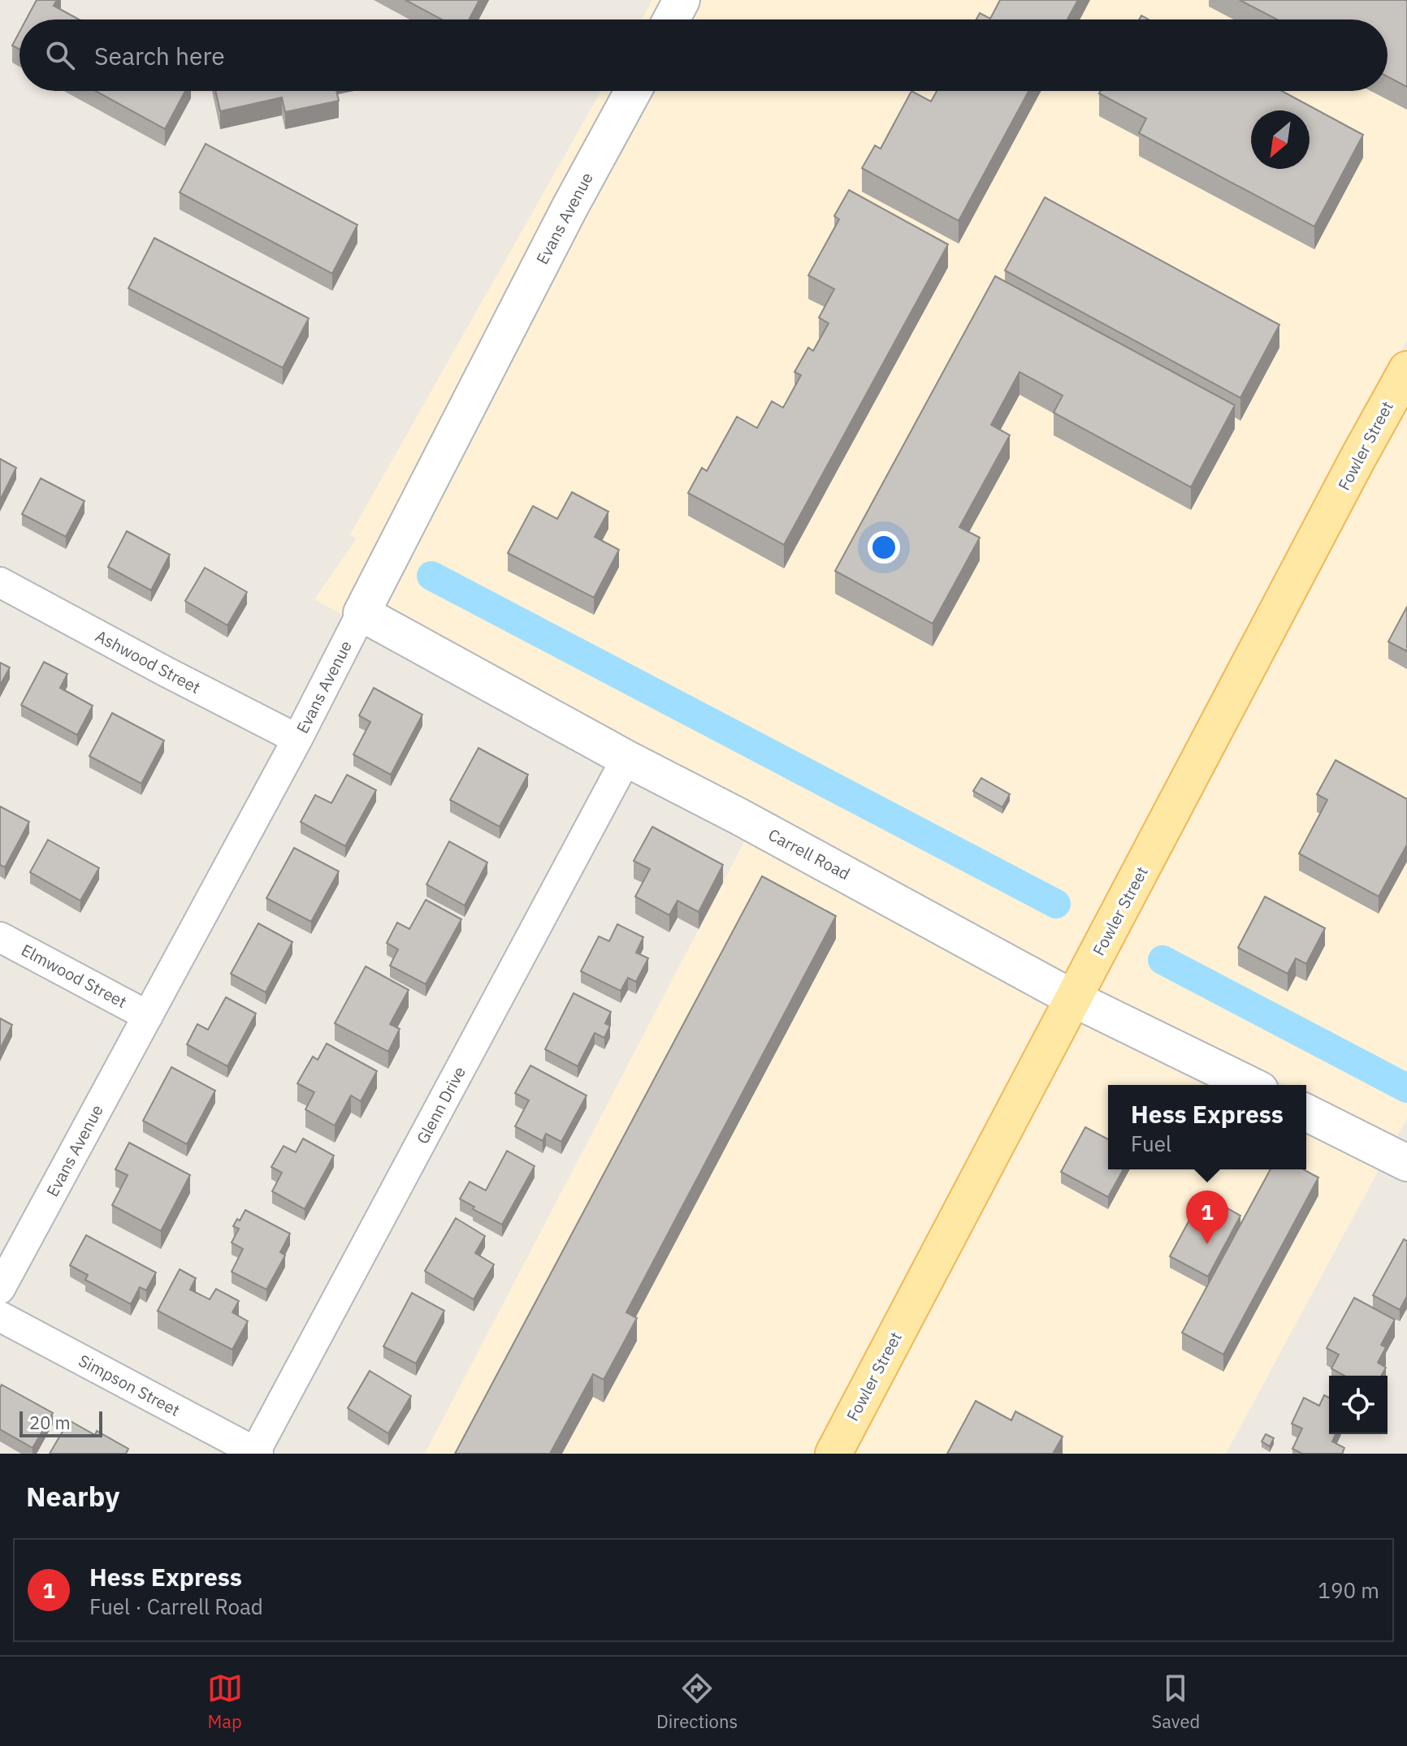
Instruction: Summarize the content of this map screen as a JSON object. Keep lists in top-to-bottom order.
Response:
{
  "streets": {
    "main road": ["Fowler Street"],
    "street": [
      "Evans Avenue",
      "Ashwood Street",
      "Carrell Road",
      "Elmwood Street",
      "Glenn Drive",
      "Simpson Street"
    ]
  },
  "crossings": [
    ["Evans Avenue", "Ashwood Street"],
    ["Evans Avenue", "Carrell Road"],
    ["Evans Avenue", "Elmwood Street"],
    ["Fowler Street", "Carrell Road"],
    ["Carrell Road", "Glenn Drive"],
    ["Glenn Drive", "Simpson Street"]
  ],
  "scale_bar": "20 m",
  "north": "bottom left",
  "page": {
    "search": "Search here",
    "popup": ["Hess Express", "Fuel"],
    "pins": "1",
    "scale": "20 m",
    "heading": "Nearby",
    "list": [
      {
        "mark": "1",
        "name": "Hess Express",
        "note": "Fuel · Carrell Road",
        "value": "190 m"
      }
    ],
    "nav": ["Map", "Directions", "Saved"]
  }
}
